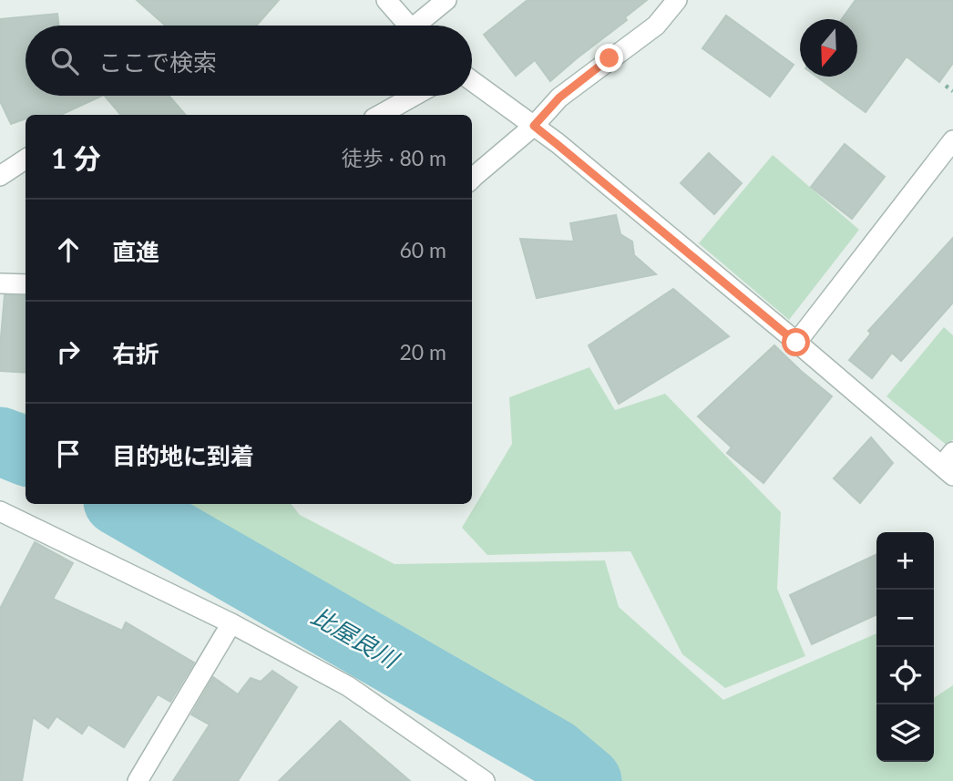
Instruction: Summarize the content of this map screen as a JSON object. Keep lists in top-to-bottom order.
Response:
{
  "water": ["比屋良川"],
  "north": "bottom",
  "page": {
    "search": "ここで検索",
    "heading": ["1 分", "徒歩 · 80 m"],
    "list": [
      ["直進", "60 m"],
      ["右折", "20 m"],
      "目的地に到着"
    ],
    "map_buttons": ["+", "−"]
  }
}
